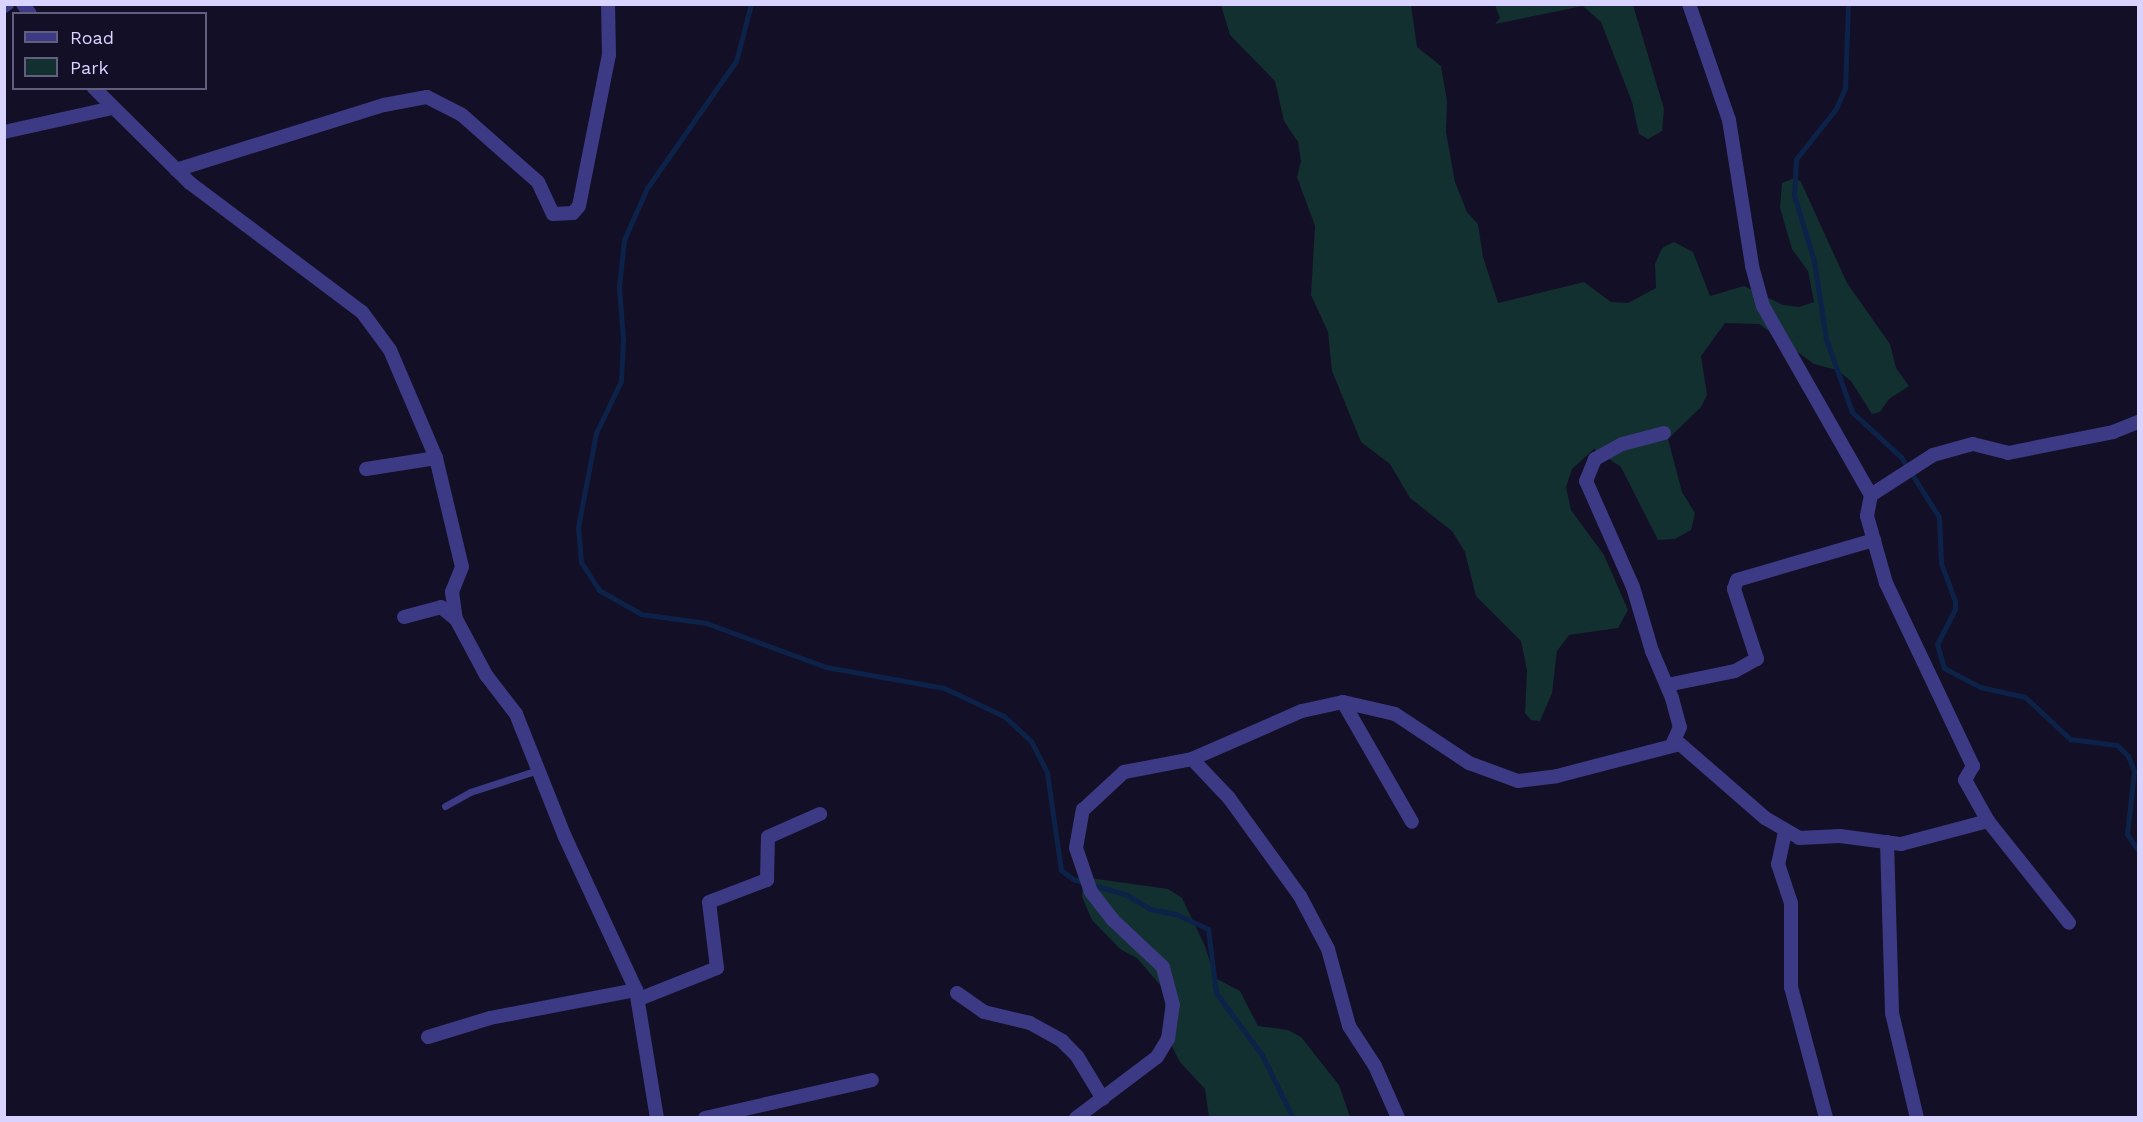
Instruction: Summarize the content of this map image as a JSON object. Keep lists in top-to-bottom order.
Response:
{
  "legend": ["Road", "Park"]
}
